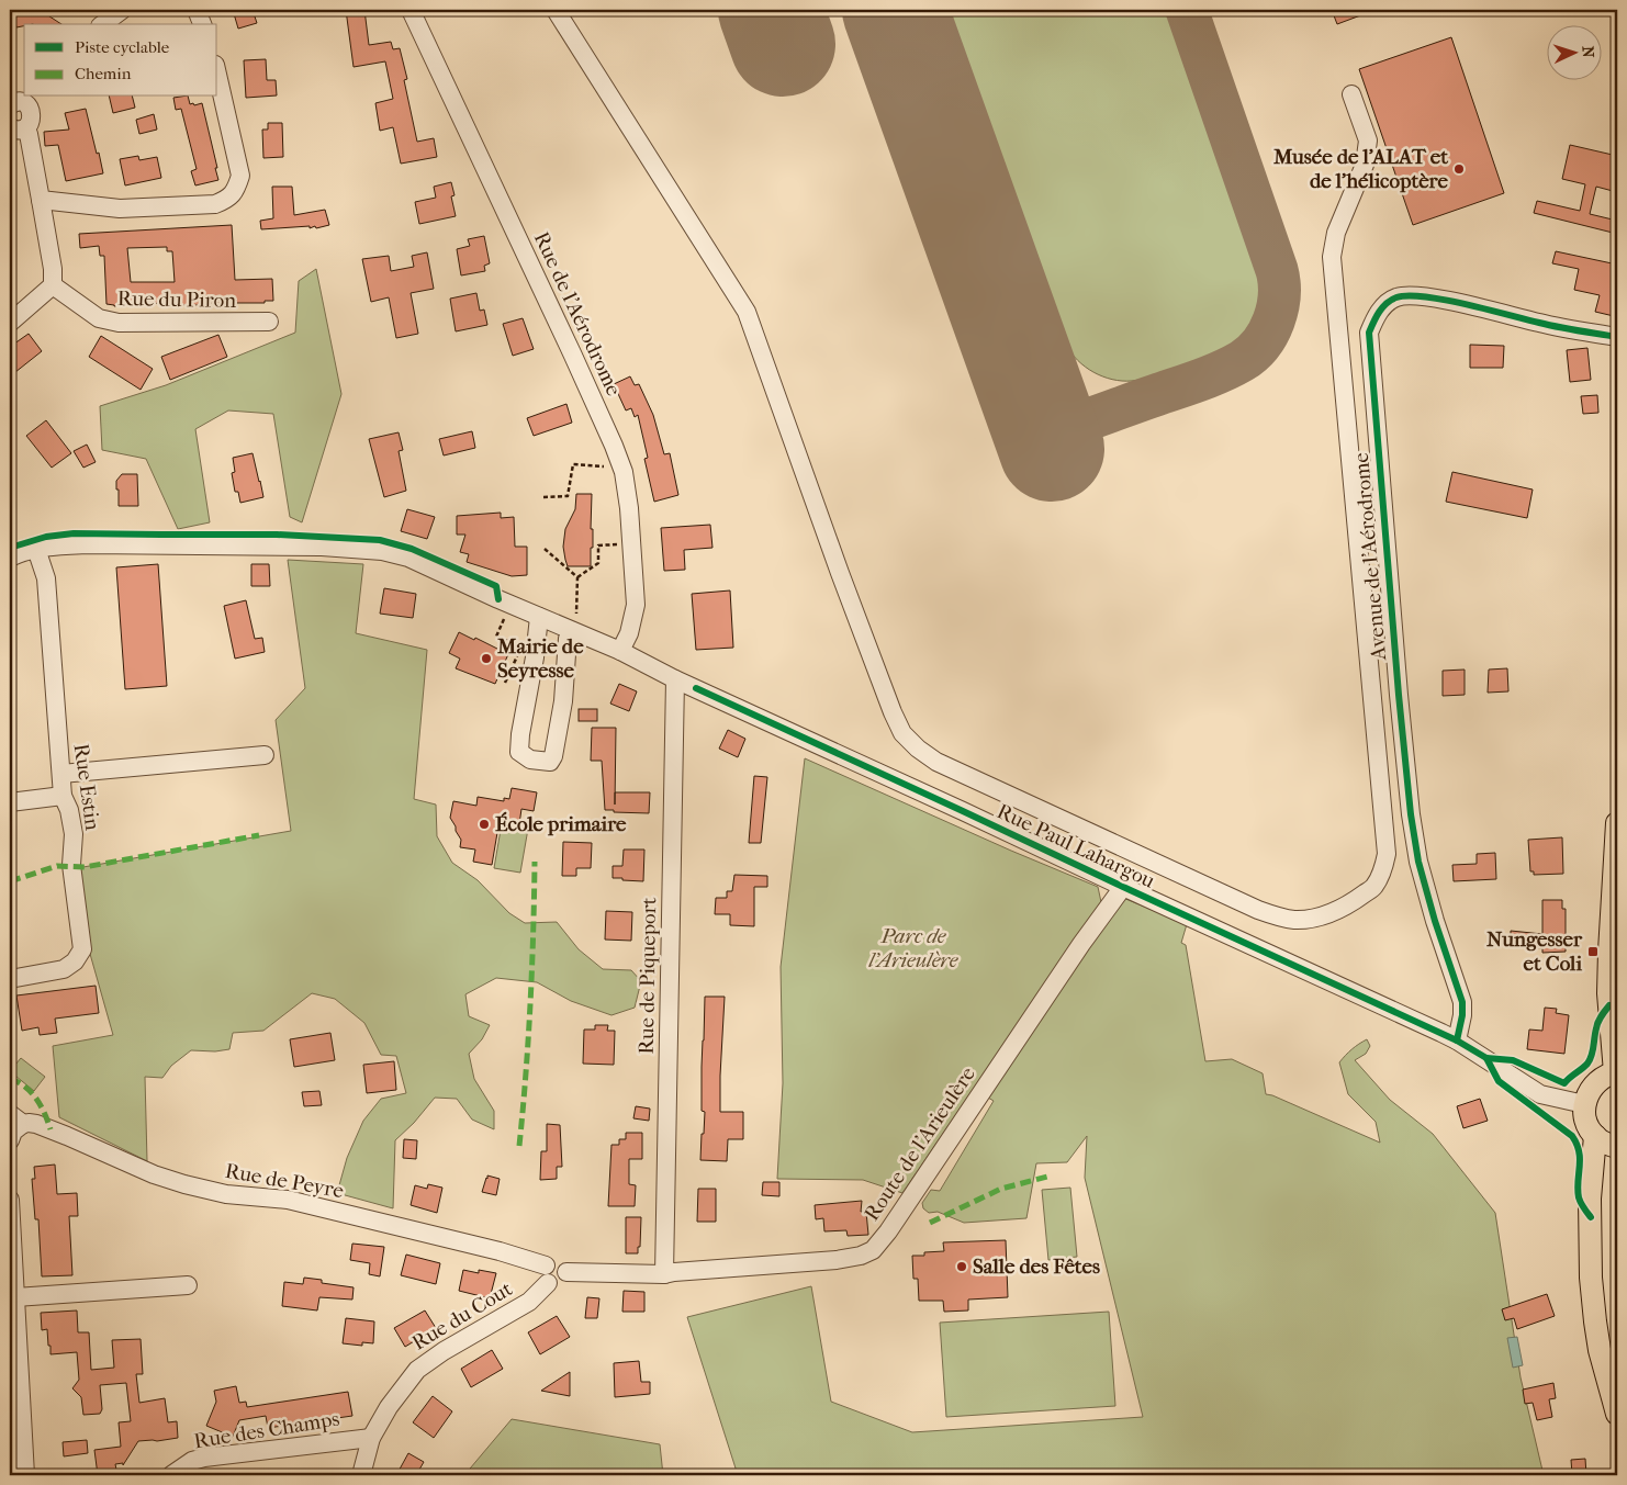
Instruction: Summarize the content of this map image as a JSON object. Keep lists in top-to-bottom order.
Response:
{
  "streets": {
    "street": [
      "Rue du Piron",
      "Rue de l'Aérodrome",
      "Avenue de l'Aérodrome",
      "Rue Estin",
      "Rue Paul Lahargou",
      "Rue de Piqueport",
      "Route de l'Arieulère",
      "Rue de Peyre",
      "Rue du Cout",
      "Rue des Champs"
    ]
  },
  "crossings": [
    ["Rue de l'Aérodrome", "Rue Paul Lahargou"],
    ["Avenue de l'Aérodrome", "Rue Paul Lahargou"],
    ["Rue Estin", "Rue Paul Lahargou"],
    ["Rue Paul Lahargou", "Rue de Piqueport"],
    ["Rue Paul Lahargou", "Route de l'Arieulère"],
    ["Rue de Piqueport", "Route de l'Arieulère"],
    ["Rue de Piqueport", "Rue de Peyre"],
    ["Route de l'Arieulère", "Rue de Peyre"],
    ["Rue de Peyre", "Rue du Cout"],
    ["Rue du Cout", "Rue des Champs"]
  ],
  "parks": ["Parc de l'Arieulère"],
  "places": {
    "other": [
      "Musée de l'ALAT et de l'hélicoptère",
      "Mairie de Seyresse",
      "École primaire",
      "Salle des Fêtes"
    ],
    "transit": ["Nungesser et Coli"]
  },
  "legend": ["Piste cyclable", "Chemin"],
  "north": "right"
}
